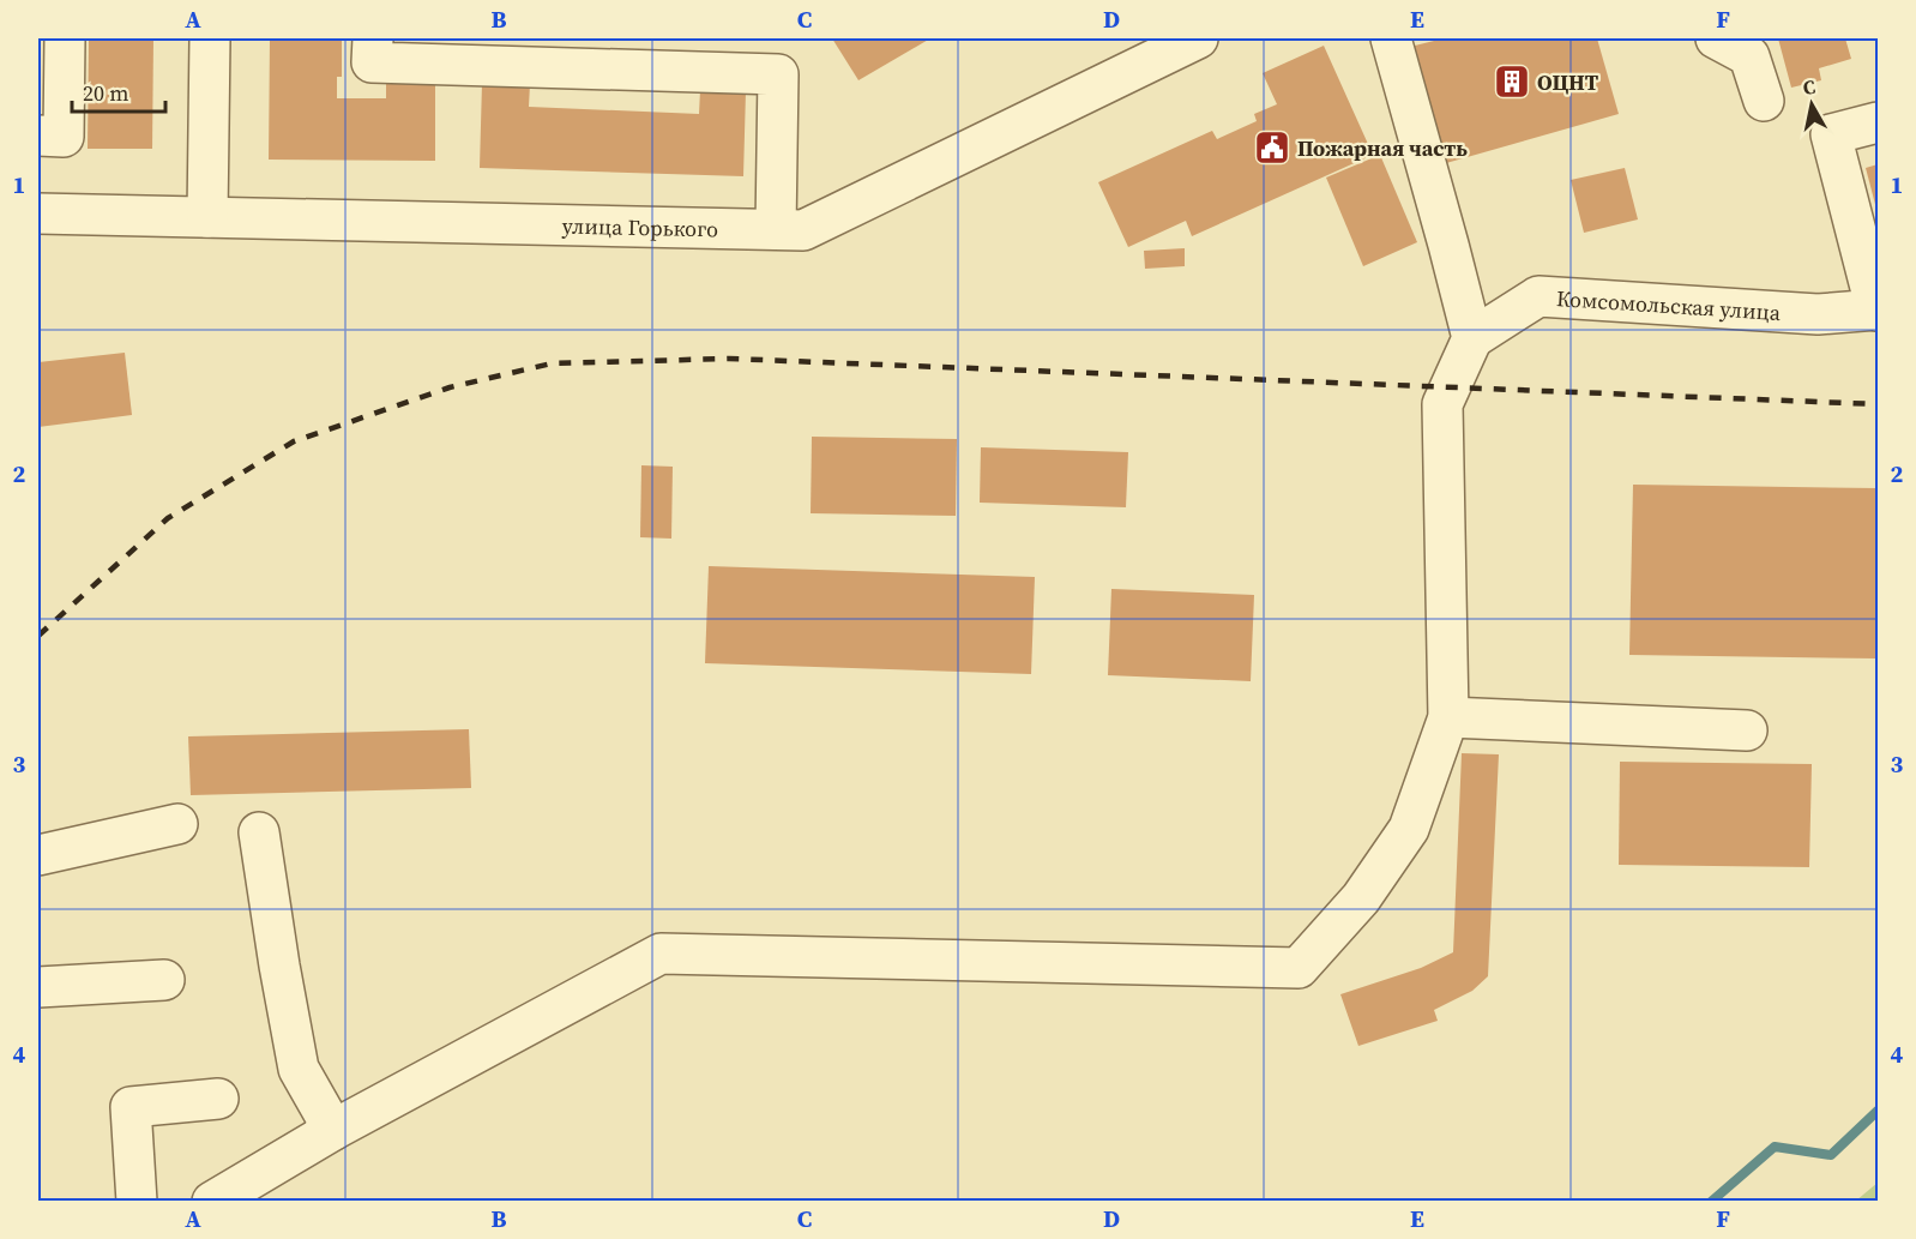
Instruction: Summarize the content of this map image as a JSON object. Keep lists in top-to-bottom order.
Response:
{
  "streets": {
    "street": ["улица Горького", "Комсомольская улица"]
  },
  "places": {
    "building": ["ОЦНТ"],
    "public building": ["Пожарная часть"]
  },
  "scale_bar": "20 m",
  "north": "top",
  "grid": {
    "columns": [
      "A",
      "B",
      "C",
      "D",
      "E",
      "F"
    ],
    "rows": [
      "1",
      "2",
      "3",
      "4"
    ]
  }
}
